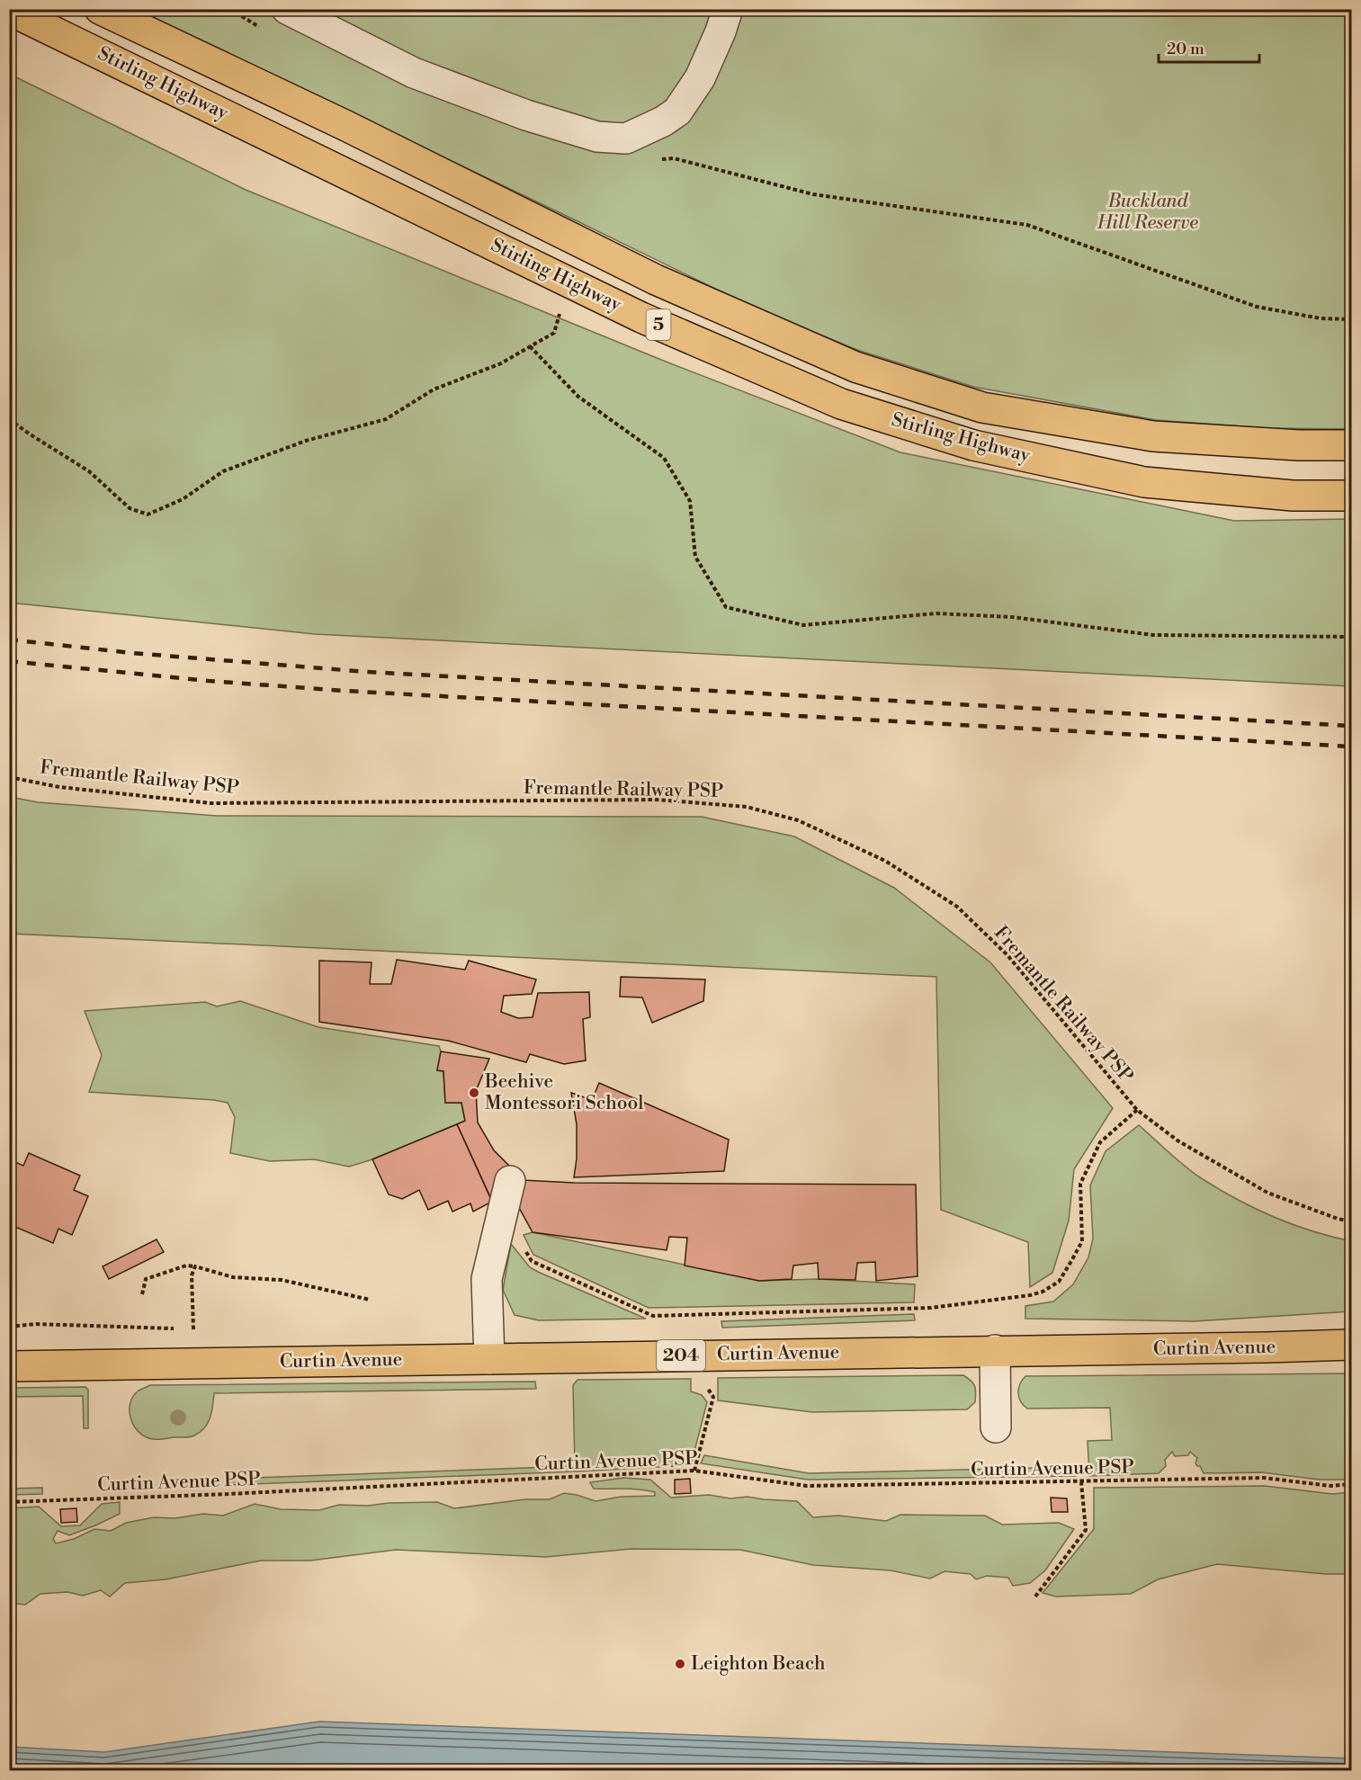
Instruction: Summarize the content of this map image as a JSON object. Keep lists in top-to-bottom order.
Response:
{
  "streets": {
    "main road": [
      "Stirling Highway",
      "5",
      "Curtin Avenue",
      "204"
    ],
    "path": ["Fremantle Railway PSP", "Curtin Avenue PSP"]
  },
  "parks": ["Buckland Hill Reserve"],
  "places": ["Beehive Montessori School", "Leighton Beach"],
  "scale_bar": "20 m"
}
